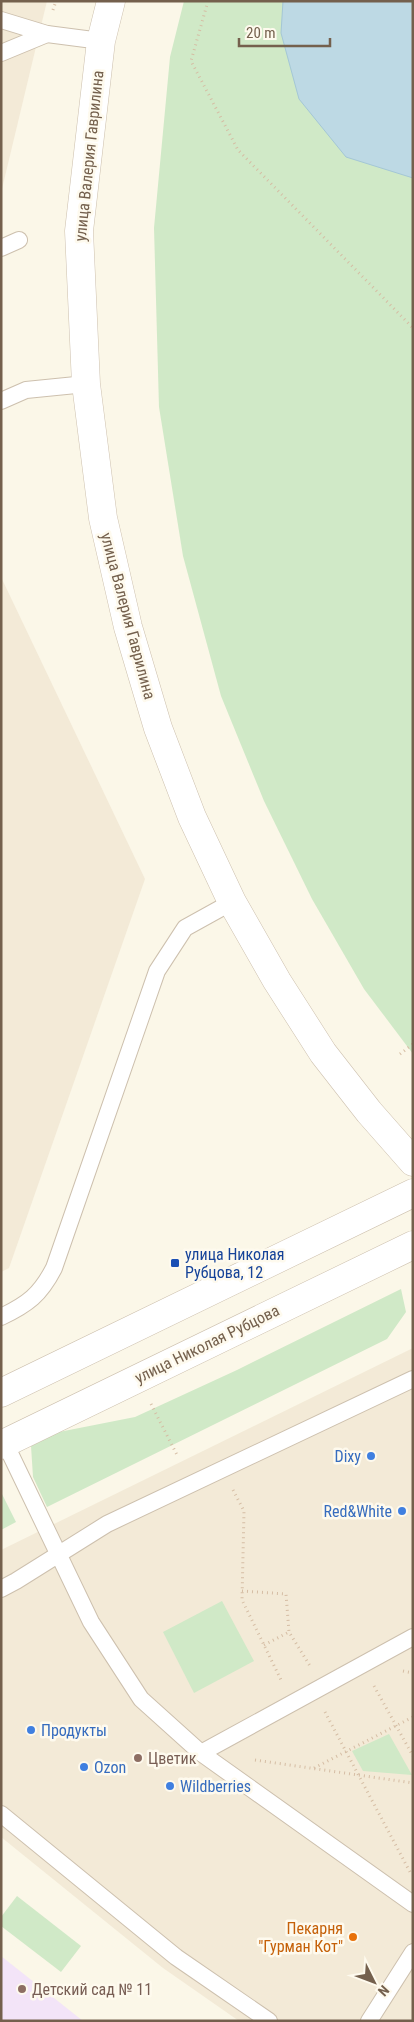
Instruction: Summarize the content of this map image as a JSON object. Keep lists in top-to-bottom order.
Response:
{
  "streets": {
    "street": ["улица Валерия Гаврилина", "улица Николая Рубцова"]
  },
  "places": {
    "transit": ["улица Николая Рубцова, 12"],
    "other": [
      "Dixy",
      "Red&White",
      "Продукты",
      "Цветик",
      "Ozon",
      "Wildberries",
      "Пекарня \"Гурман Кот\"",
      "Детский сад № 11"
    ]
  },
  "scale_bar": "20 m",
  "north": "bottom right"
}
